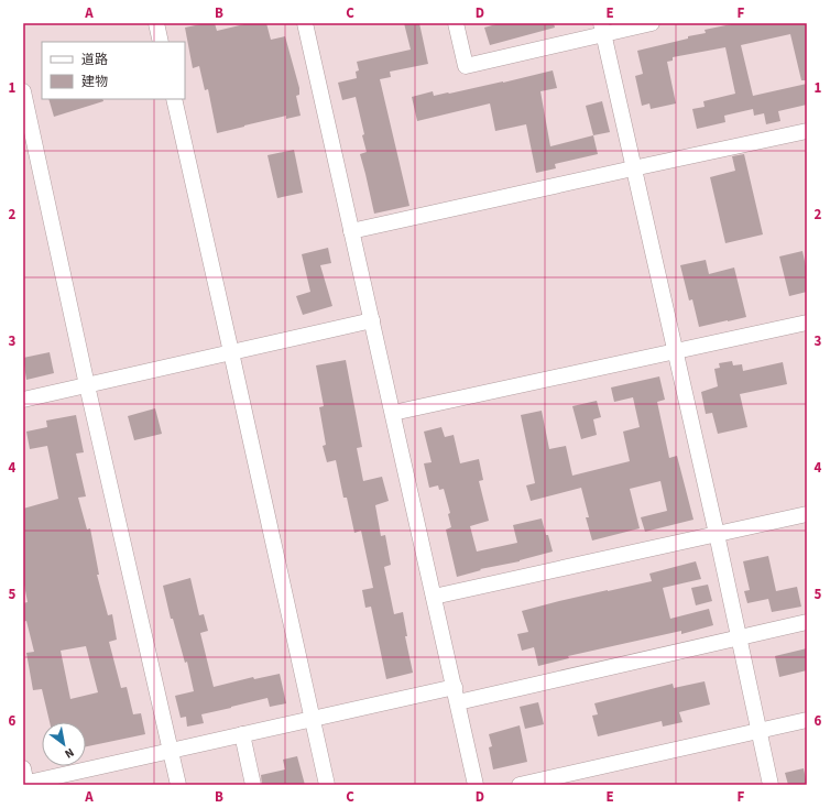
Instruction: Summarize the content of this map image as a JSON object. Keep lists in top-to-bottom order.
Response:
{
  "legend": ["道路", "建物"],
  "north": "bottom right",
  "grid": {
    "columns": [
      "A",
      "B",
      "C",
      "D",
      "E",
      "F"
    ],
    "rows": [
      "1",
      "2",
      "3",
      "4",
      "5",
      "6"
    ]
  }
}
